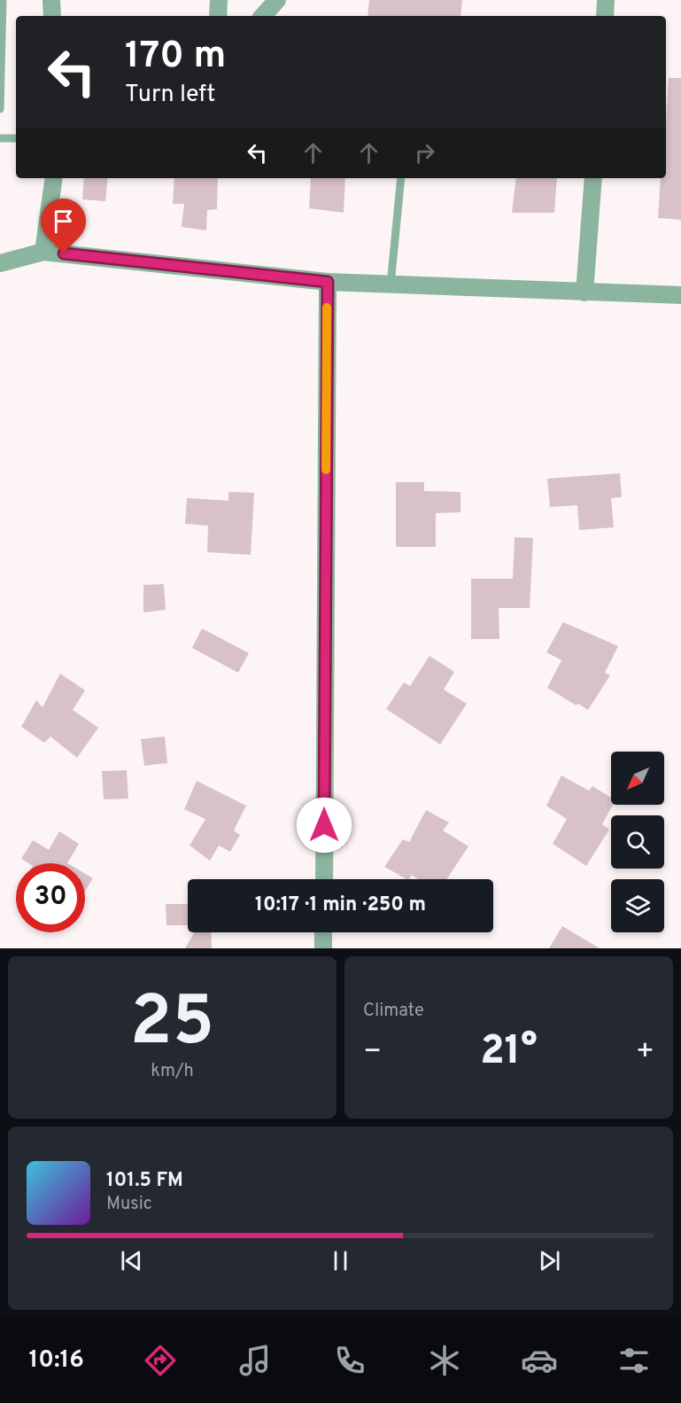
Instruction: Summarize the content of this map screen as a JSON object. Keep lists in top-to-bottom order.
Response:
{
  "north": "bottom left",
  "page": {
    "turn": ["170 m", "Turn left"],
    "limit": "30",
    "trip": "10:17 · 1 min · 250 m",
    "tile": [
      ["25", "km/h"],
      "Climate"
    ],
    "heat": ["−", "21°", "+"],
    "song": ["101.5 FM", "Music"],
    "tabs": "10:16"
  }
}
